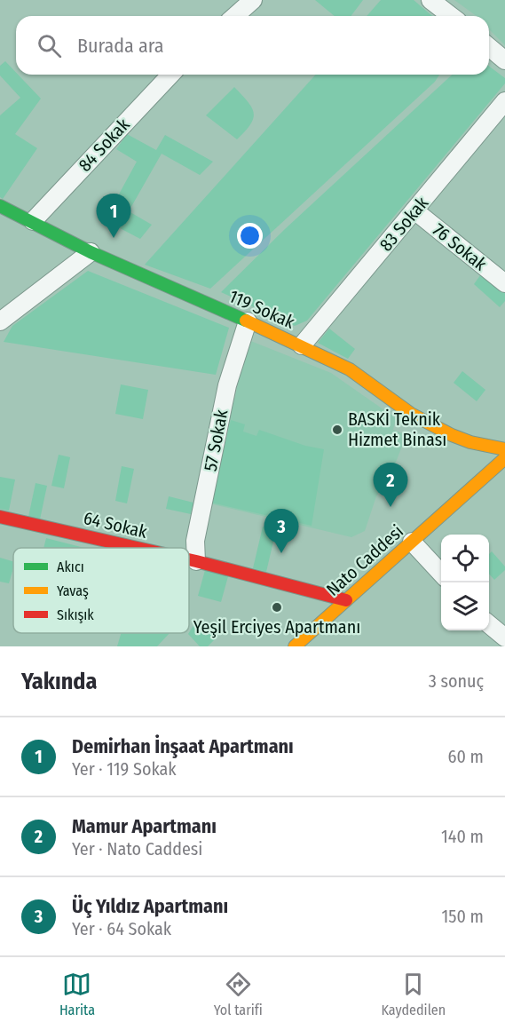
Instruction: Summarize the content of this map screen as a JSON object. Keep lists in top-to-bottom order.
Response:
{
  "streets": {
    "street": [
      "84 Sokak",
      "83 Sokak",
      "76 Sokak",
      "119 Sokak",
      "57 Sokak",
      "64 Sokak",
      "Nato Caddesi"
    ]
  },
  "crossings": [
    ["84 Sokak", "119 Sokak"],
    ["83 Sokak", "76 Sokak"],
    ["83 Sokak", "119 Sokak"],
    ["119 Sokak", "57 Sokak"],
    ["57 Sokak", "64 Sokak"],
    ["64 Sokak", "Nato Caddesi"]
  ],
  "places": ["BASKİ Teknik Hizmet Binası", "Yeşil Erciyes Apartmanı"],
  "legend": ["Akıcı", "Yavaş", "Sıkışık"],
  "page": {
    "search": "Burada ara",
    "pins": ["1", "2", "3"],
    "heading": ["Yakında", "3 sonuç"],
    "list": [
      {
        "mark": "1",
        "name": "Demirhan İnşaat Apartmanı",
        "note": "Yer · 119 Sokak",
        "value": "60 m"
      },
      {
        "mark": "2",
        "name": "Mamur Apartmanı",
        "note": "Yer · Nato Caddesi",
        "value": "140 m"
      },
      {
        "mark": "3",
        "name": "Üç Yıldız Apartmanı",
        "note": "Yer · 64 Sokak",
        "value": "150 m"
      }
    ],
    "nav": ["Harita", "Yol tarifi", "Kaydedilen"]
  }
}
